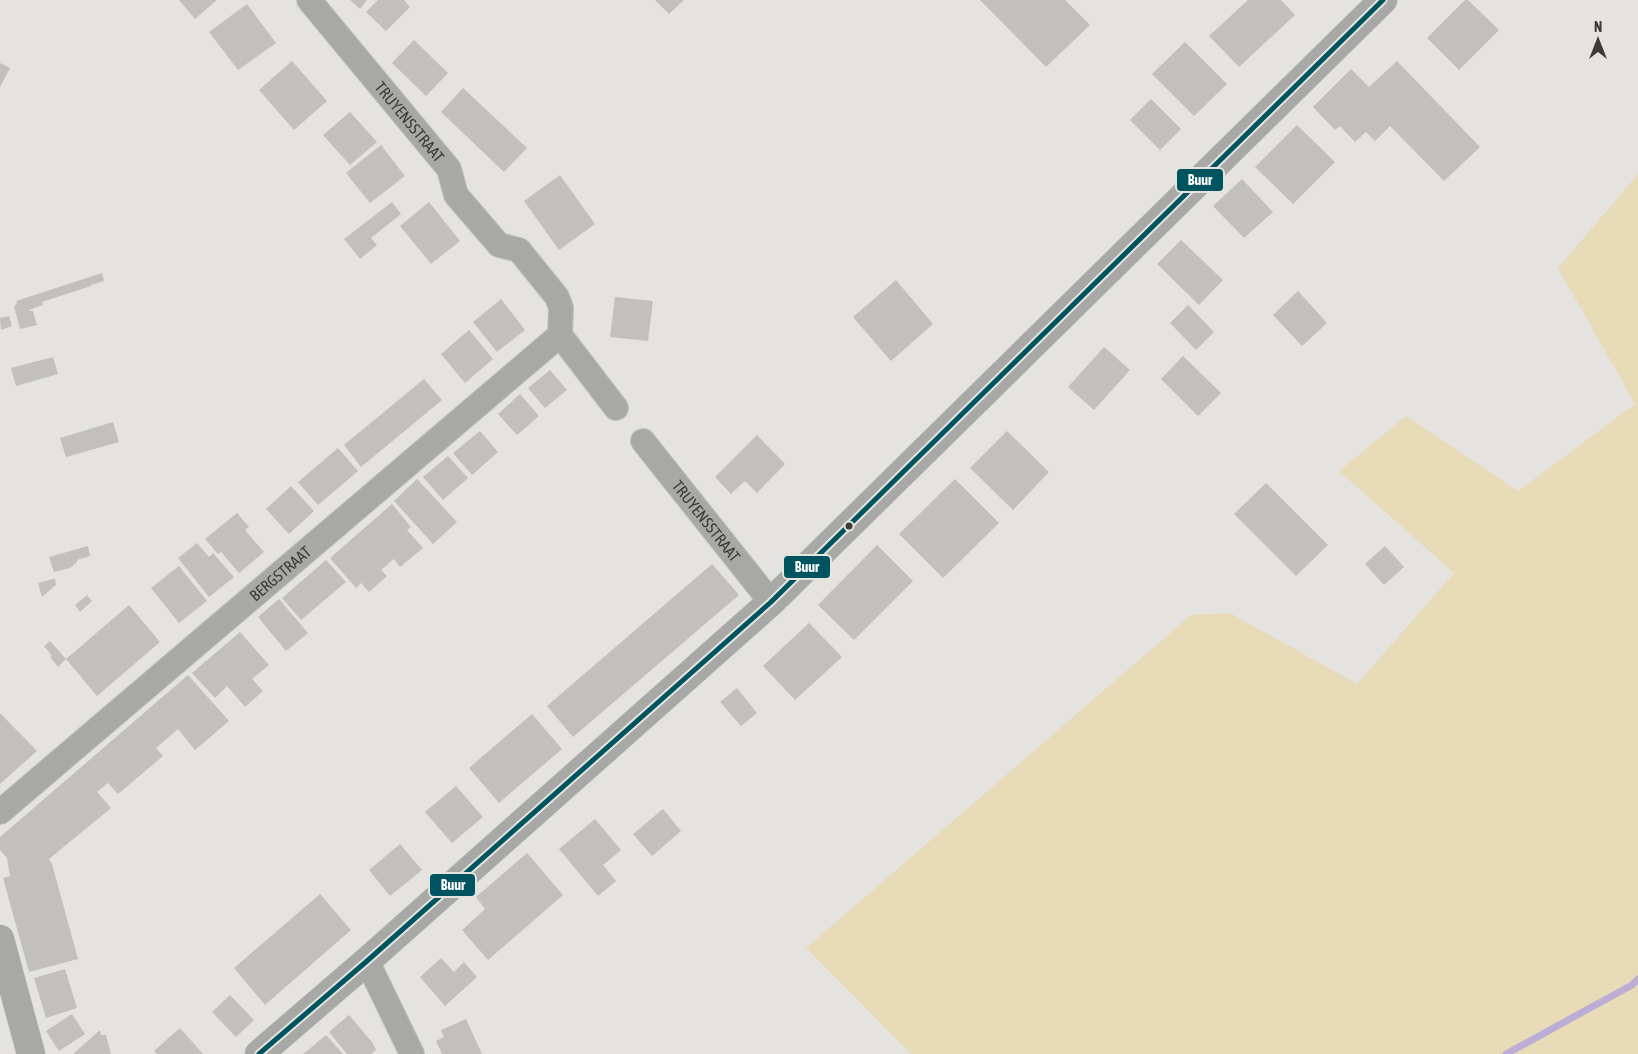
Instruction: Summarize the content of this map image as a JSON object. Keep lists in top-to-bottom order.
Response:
{
  "streets": {
    "street": ["TRUYENSSTRAAT", "BERGSTRAAT"]
  },
  "crossings": [
    ["TRUYENSSTRAAT", "BERGSTRAAT"]
  ],
  "lines": ["transit line Buur"],
  "north": "top"
}
